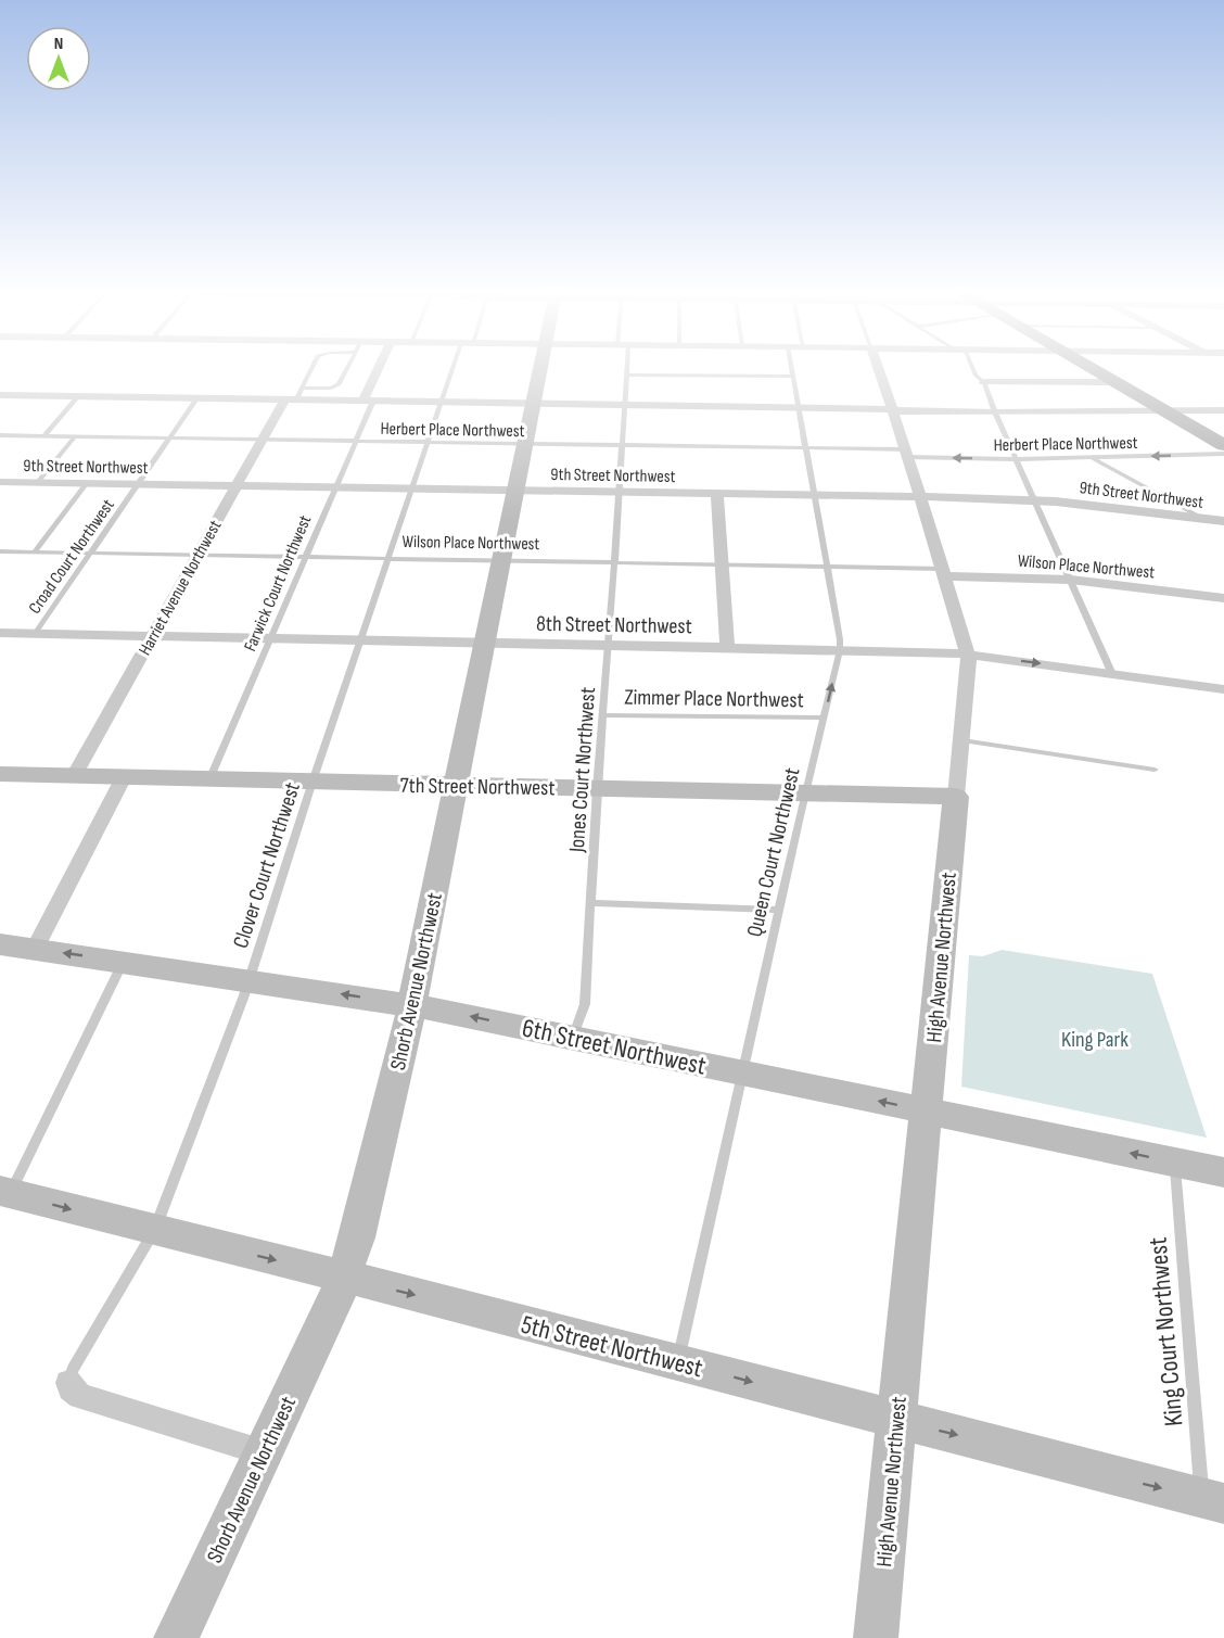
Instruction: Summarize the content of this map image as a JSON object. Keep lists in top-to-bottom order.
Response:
{
  "streets": {
    "street": [
      "9th Street Northwest",
      "Wilson Place Northwest",
      "Farwick Court Northwest",
      "Harriet Avenue Northwest",
      "8th Street Northwest",
      "7th Street Northwest",
      "High Avenue Northwest",
      "Shorb Avenue Northwest",
      "6th Street Northwest",
      "5th Street Northwest"
    ],
    "lane": [
      "Herbert Place Northwest",
      "Croad Court Northwest",
      "Zimmer Place Northwest",
      "Jones Court Northwest",
      "Queen Court Northwest",
      "Clover Court Northwest",
      "King Court Northwest"
    ]
  },
  "crossings": [
    ["Herbert Place Northwest", "Croad Court Northwest"],
    ["Herbert Place Northwest", "Farwick Court Northwest"],
    ["Herbert Place Northwest", "Harriet Avenue Northwest"],
    ["Herbert Place Northwest", "Jones Court Northwest"],
    ["Herbert Place Northwest", "Queen Court Northwest"],
    ["Herbert Place Northwest", "Clover Court Northwest"],
    ["Herbert Place Northwest", "High Avenue Northwest"],
    ["Herbert Place Northwest", "Shorb Avenue Northwest"],
    ["9th Street Northwest", "Croad Court Northwest"],
    ["9th Street Northwest", "Farwick Court Northwest"],
    ["9th Street Northwest", "Harriet Avenue Northwest"],
    ["9th Street Northwest", "Jones Court Northwest"],
    ["9th Street Northwest", "Queen Court Northwest"],
    ["9th Street Northwest", "Clover Court Northwest"],
    ["9th Street Northwest", "High Avenue Northwest"],
    ["9th Street Northwest", "Shorb Avenue Northwest"],
    ["Wilson Place Northwest", "Croad Court Northwest"],
    ["Wilson Place Northwest", "Farwick Court Northwest"],
    ["Wilson Place Northwest", "Harriet Avenue Northwest"],
    ["Wilson Place Northwest", "Jones Court Northwest"],
    ["Wilson Place Northwest", "Queen Court Northwest"],
    ["Wilson Place Northwest", "Clover Court Northwest"],
    ["Wilson Place Northwest", "High Avenue Northwest"],
    ["Wilson Place Northwest", "Shorb Avenue Northwest"],
    ["Croad Court Northwest", "8th Street Northwest"],
    ["Farwick Court Northwest", "8th Street Northwest"],
    ["Farwick Court Northwest", "7th Street Northwest"],
    ["Harriet Avenue Northwest", "8th Street Northwest"],
    ["Harriet Avenue Northwest", "7th Street Northwest"],
    ["8th Street Northwest", "Jones Court Northwest"],
    ["8th Street Northwest", "Queen Court Northwest"],
    ["8th Street Northwest", "Clover Court Northwest"],
    ["8th Street Northwest", "High Avenue Northwest"],
    ["8th Street Northwest", "Shorb Avenue Northwest"],
    ["Zimmer Place Northwest", "Jones Court Northwest"],
    ["Zimmer Place Northwest", "Queen Court Northwest"],
    ["Jones Court Northwest", "7th Street Northwest"],
    ["Jones Court Northwest", "6th Street Northwest"],
    ["7th Street Northwest", "Queen Court Northwest"],
    ["7th Street Northwest", "Clover Court Northwest"],
    ["7th Street Northwest", "High Avenue Northwest"],
    ["7th Street Northwest", "Shorb Avenue Northwest"],
    ["Queen Court Northwest", "6th Street Northwest"],
    ["Queen Court Northwest", "5th Street Northwest"],
    ["Clover Court Northwest", "6th Street Northwest"],
    ["Clover Court Northwest", "5th Street Northwest"],
    ["High Avenue Northwest", "6th Street Northwest"],
    ["High Avenue Northwest", "5th Street Northwest"],
    ["Shorb Avenue Northwest", "6th Street Northwest"],
    ["Shorb Avenue Northwest", "5th Street Northwest"],
    ["6th Street Northwest", "King Court Northwest"],
    ["King Court Northwest", "5th Street Northwest"]
  ],
  "one_way": ["6th Street Northwest", "5th Street Northwest"],
  "parks": ["King Park"],
  "north": "top"
}
